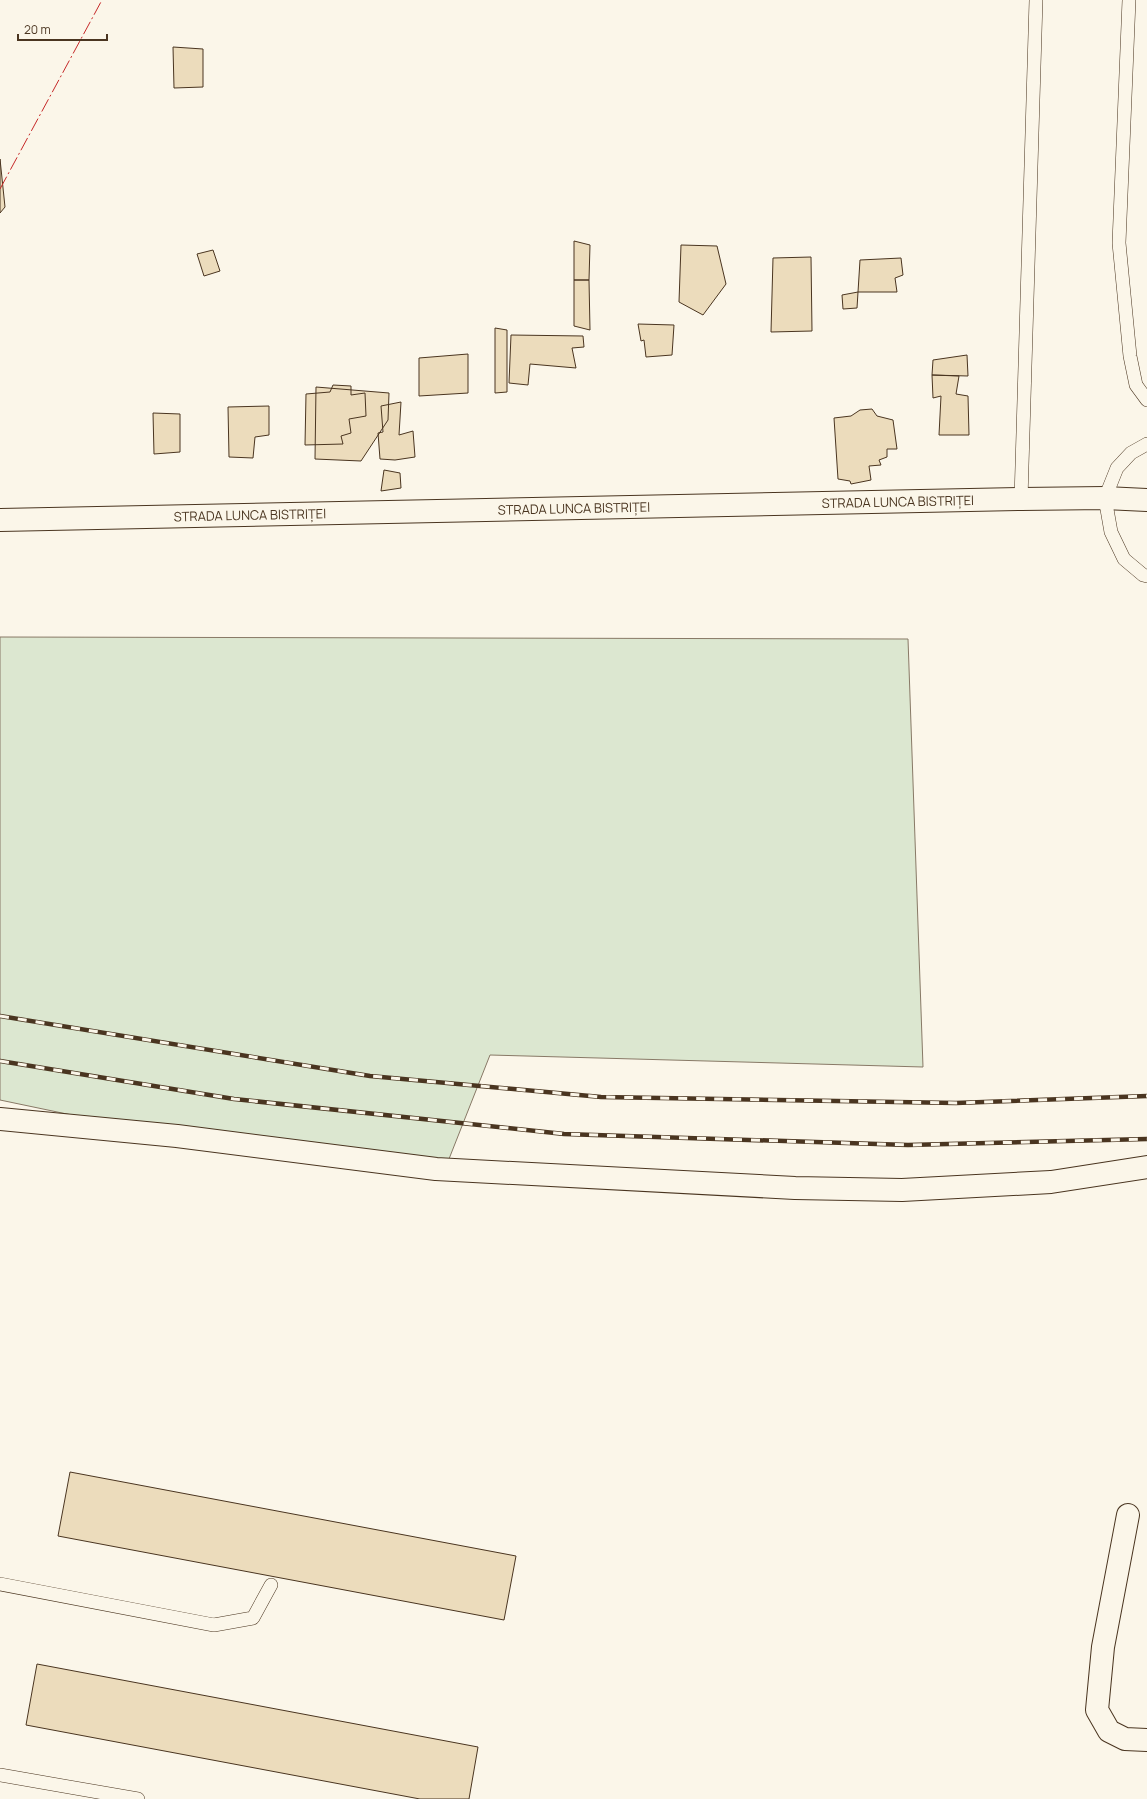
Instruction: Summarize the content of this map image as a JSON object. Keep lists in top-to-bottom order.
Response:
{
  "streets": {
    "street": ["STRADA LUNCA BISTRIȚEI"]
  },
  "scale_bar": "20 m"
}
